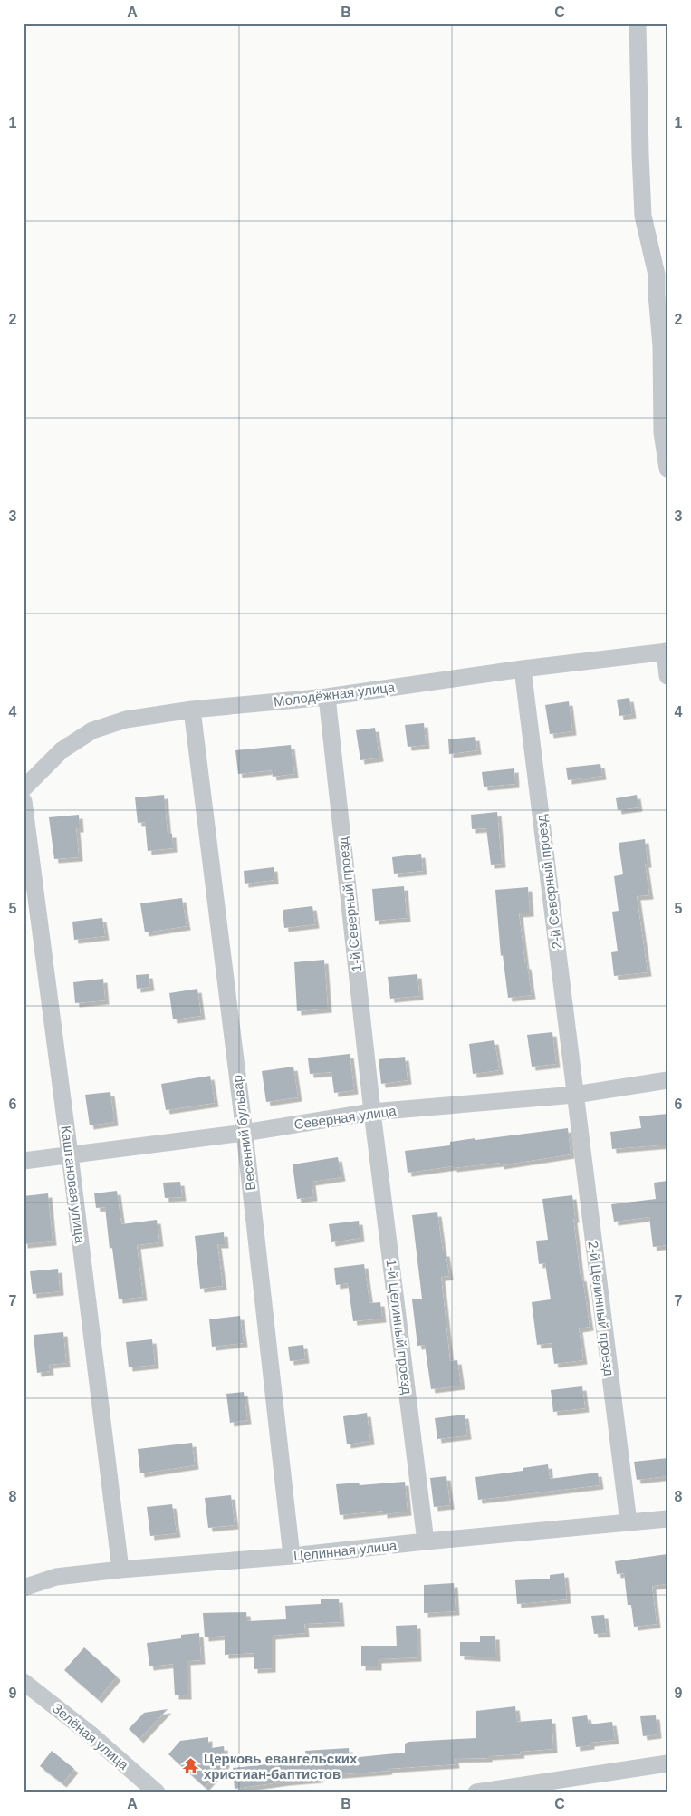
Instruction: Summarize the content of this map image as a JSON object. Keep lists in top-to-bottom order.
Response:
{
  "streets": {
    "street": [
      "Молодёжная улица",
      "2-й Северный проезд",
      "1-й Северный проезд",
      "Северная улица",
      "Весенний бульвар",
      "Каштановая улица",
      "2-й Целинный проезд",
      "1-й Целинный проезд",
      "Целинная улица",
      "Зелёная улица"
    ]
  },
  "crossings": [
    ["Молодёжная улица", "2-й Северный проезд"],
    ["Молодёжная улица", "1-й Северный проезд"],
    ["Молодёжная улица", "Весенний бульвар"],
    ["2-й Северный проезд", "Северная улица"],
    ["2-й Северный проезд", "2-й Целинный проезд"],
    ["1-й Северный проезд", "Северная улица"],
    ["1-й Северный проезд", "1-й Целинный проезд"],
    ["Северная улица", "Весенний бульвар"],
    ["Северная улица", "Каштановая улица"],
    ["Северная улица", "2-й Целинный проезд"],
    ["Северная улица", "1-й Целинный проезд"],
    ["Весенний бульвар", "Целинная улица"],
    ["Каштановая улица", "Целинная улица"],
    ["2-й Целинный проезд", "Целинная улица"],
    ["1-й Целинный проезд", "Целинная улица"]
  ],
  "places": {
    "temple": ["Церковь евангельских христиан-баптистов"]
  },
  "grid": {
    "columns": ["A", "B", "C"],
    "rows": [
      "1",
      "2",
      "3",
      "4",
      "5",
      "6",
      "7",
      "8",
      "9"
    ]
  }
}
